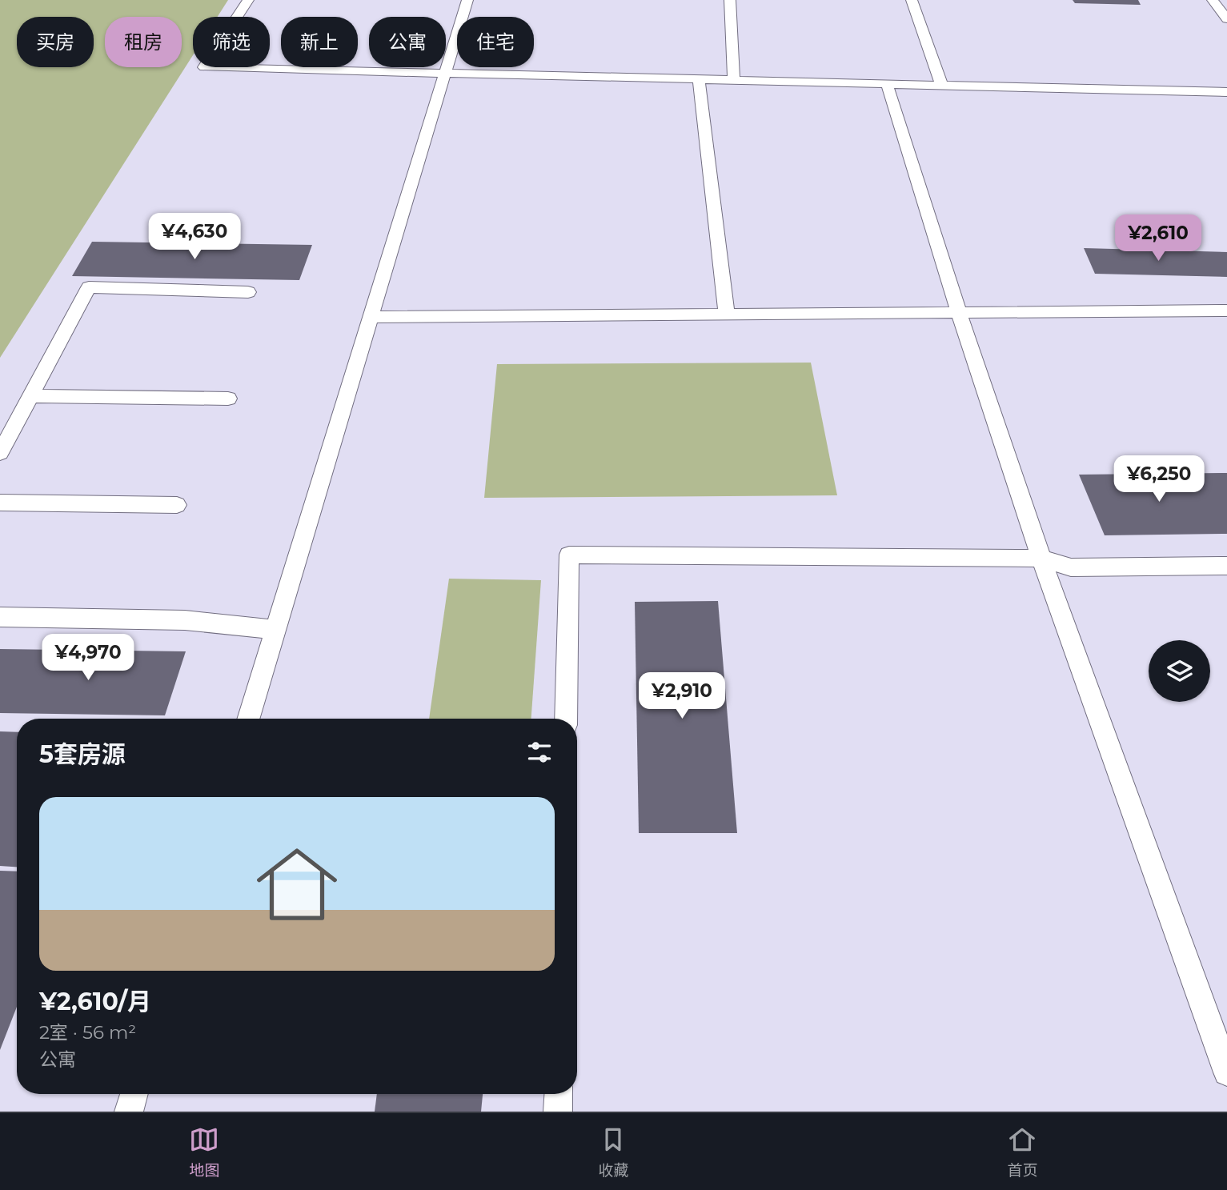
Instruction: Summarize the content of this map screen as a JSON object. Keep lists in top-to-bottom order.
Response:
{
  "page": {
    "chip": [
      "买房",
      "租房",
      "筛选",
      "新上",
      "公寓",
      "住宅"
    ],
    "price": [
      "¥4,630",
      "¥2,610",
      "¥6,250",
      "¥4,970",
      "¥2,910"
    ],
    "heading": "5套房源",
    "list": [
      {
        "name": "¥2,610/月",
        "note": "2室 · 56 m² · 公寓"
      }
    ],
    "tabs": ["地图", "收藏", "首页"]
  }
}
